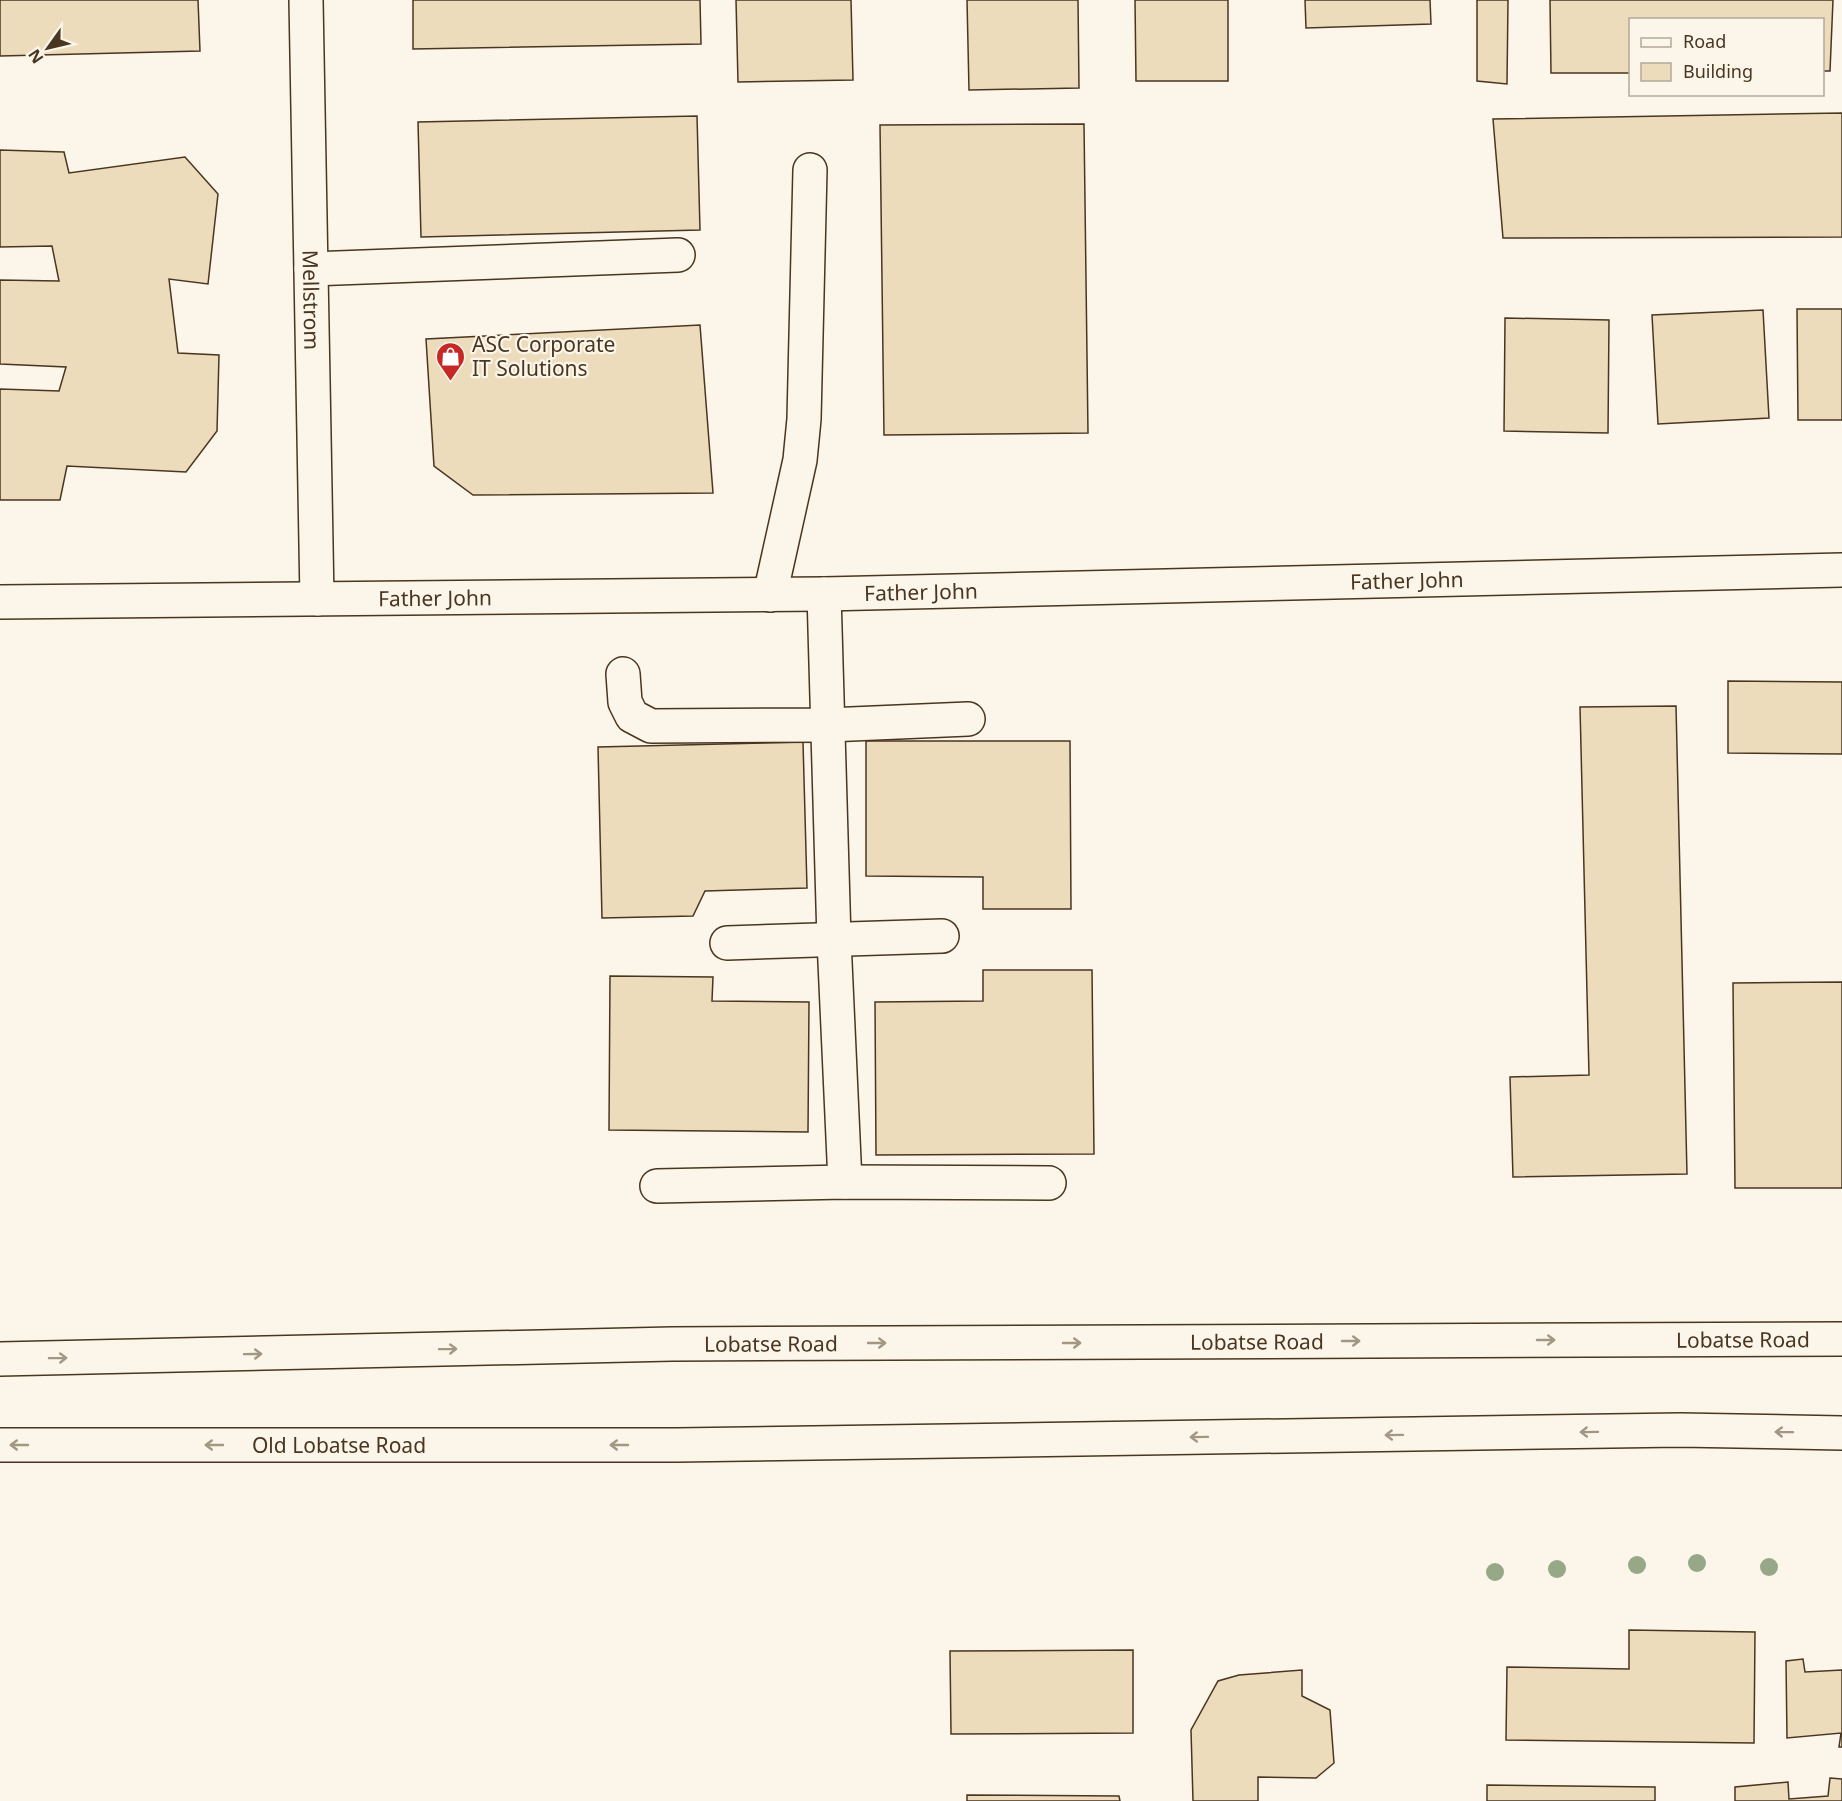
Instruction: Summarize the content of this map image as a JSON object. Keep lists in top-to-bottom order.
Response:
{
  "streets": {
    "main road": [
      "Mellstrom",
      "Father John",
      "Lobatse Road",
      "Old Lobatse Road"
    ]
  },
  "crossings": [
    ["Mellstrom", "Father John"]
  ],
  "one_way": ["Lobatse Road", "Old Lobatse Road"],
  "places": {
    "shop": ["ASC Corporate IT Solutions"]
  },
  "legend": ["Road", "Building"],
  "north": "bottom left"
}
